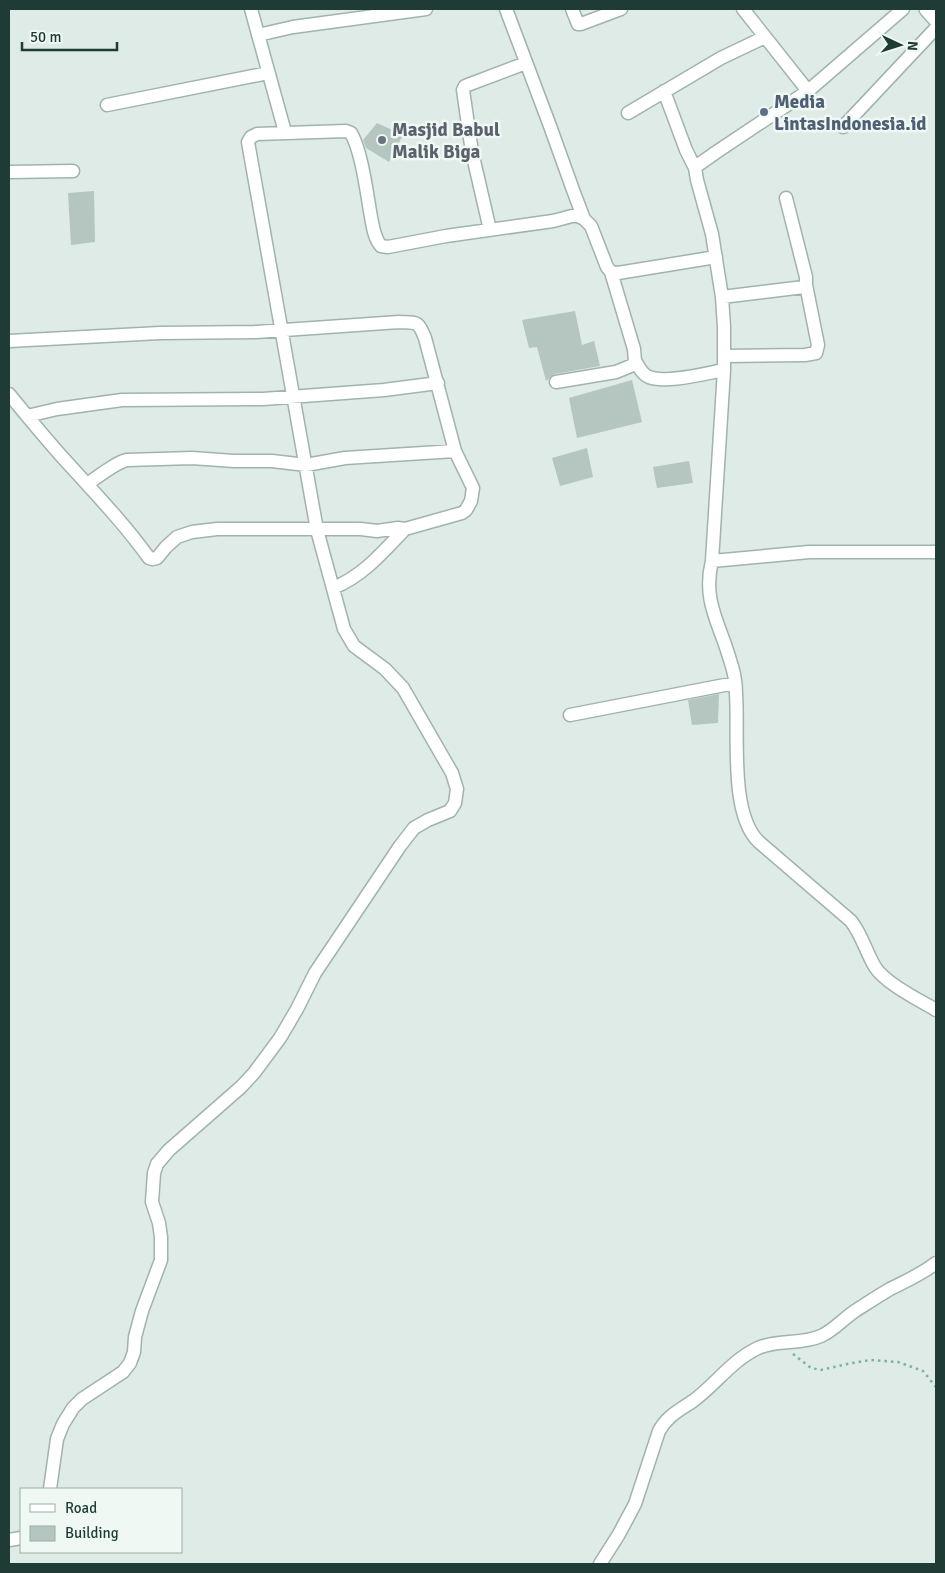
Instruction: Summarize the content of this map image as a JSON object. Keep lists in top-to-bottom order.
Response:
{
  "places": ["Media LintasIndonesia.id", "Masjid Babul Malik Biga"],
  "legend": ["Road", "Building"],
  "scale_bar": "50 m",
  "north": "right"
}
